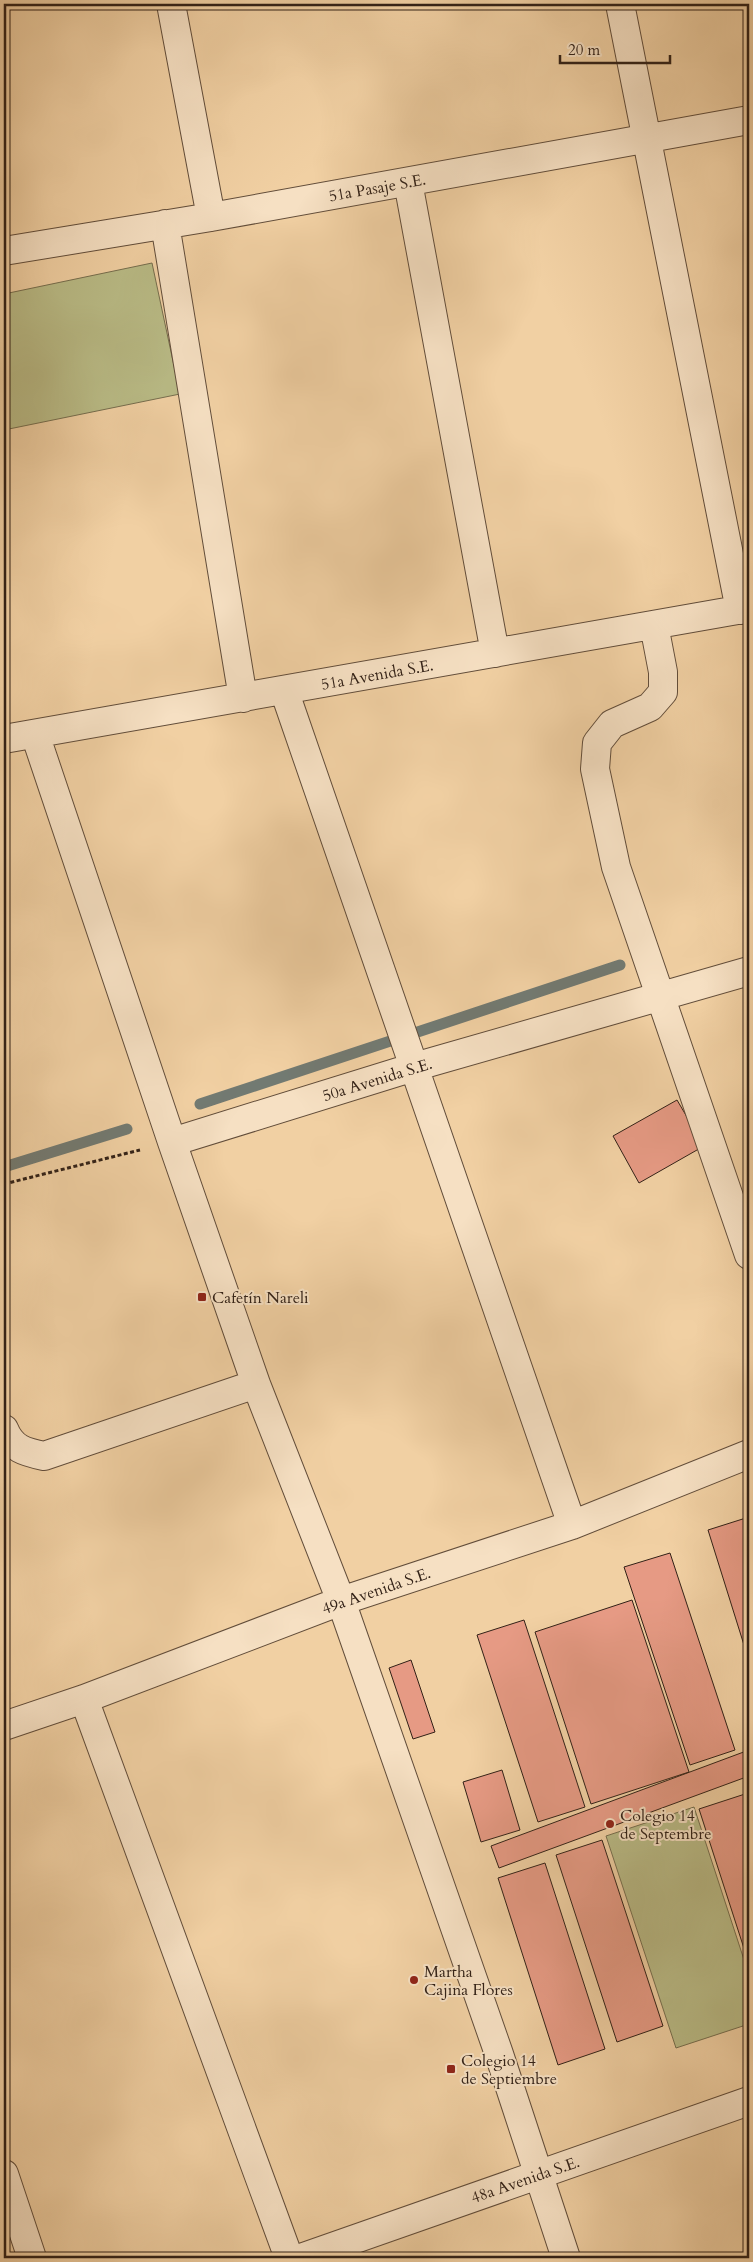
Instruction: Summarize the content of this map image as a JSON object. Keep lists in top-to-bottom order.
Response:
{
  "streets": {
    "street": [
      "51a Pasaje S.E.",
      "51a Avenida S.E.",
      "50a Avenida S.E.",
      "49a Avenida S.E.",
      "48a Avenida S.E."
    ]
  },
  "places": {
    "transit": ["Cafetín Nareli", "Colegio 14 de Septiembre"],
    "other": ["Colegio 14 de Septembre", "Martha Cajina Flores"]
  },
  "scale_bar": "20 m"
}
